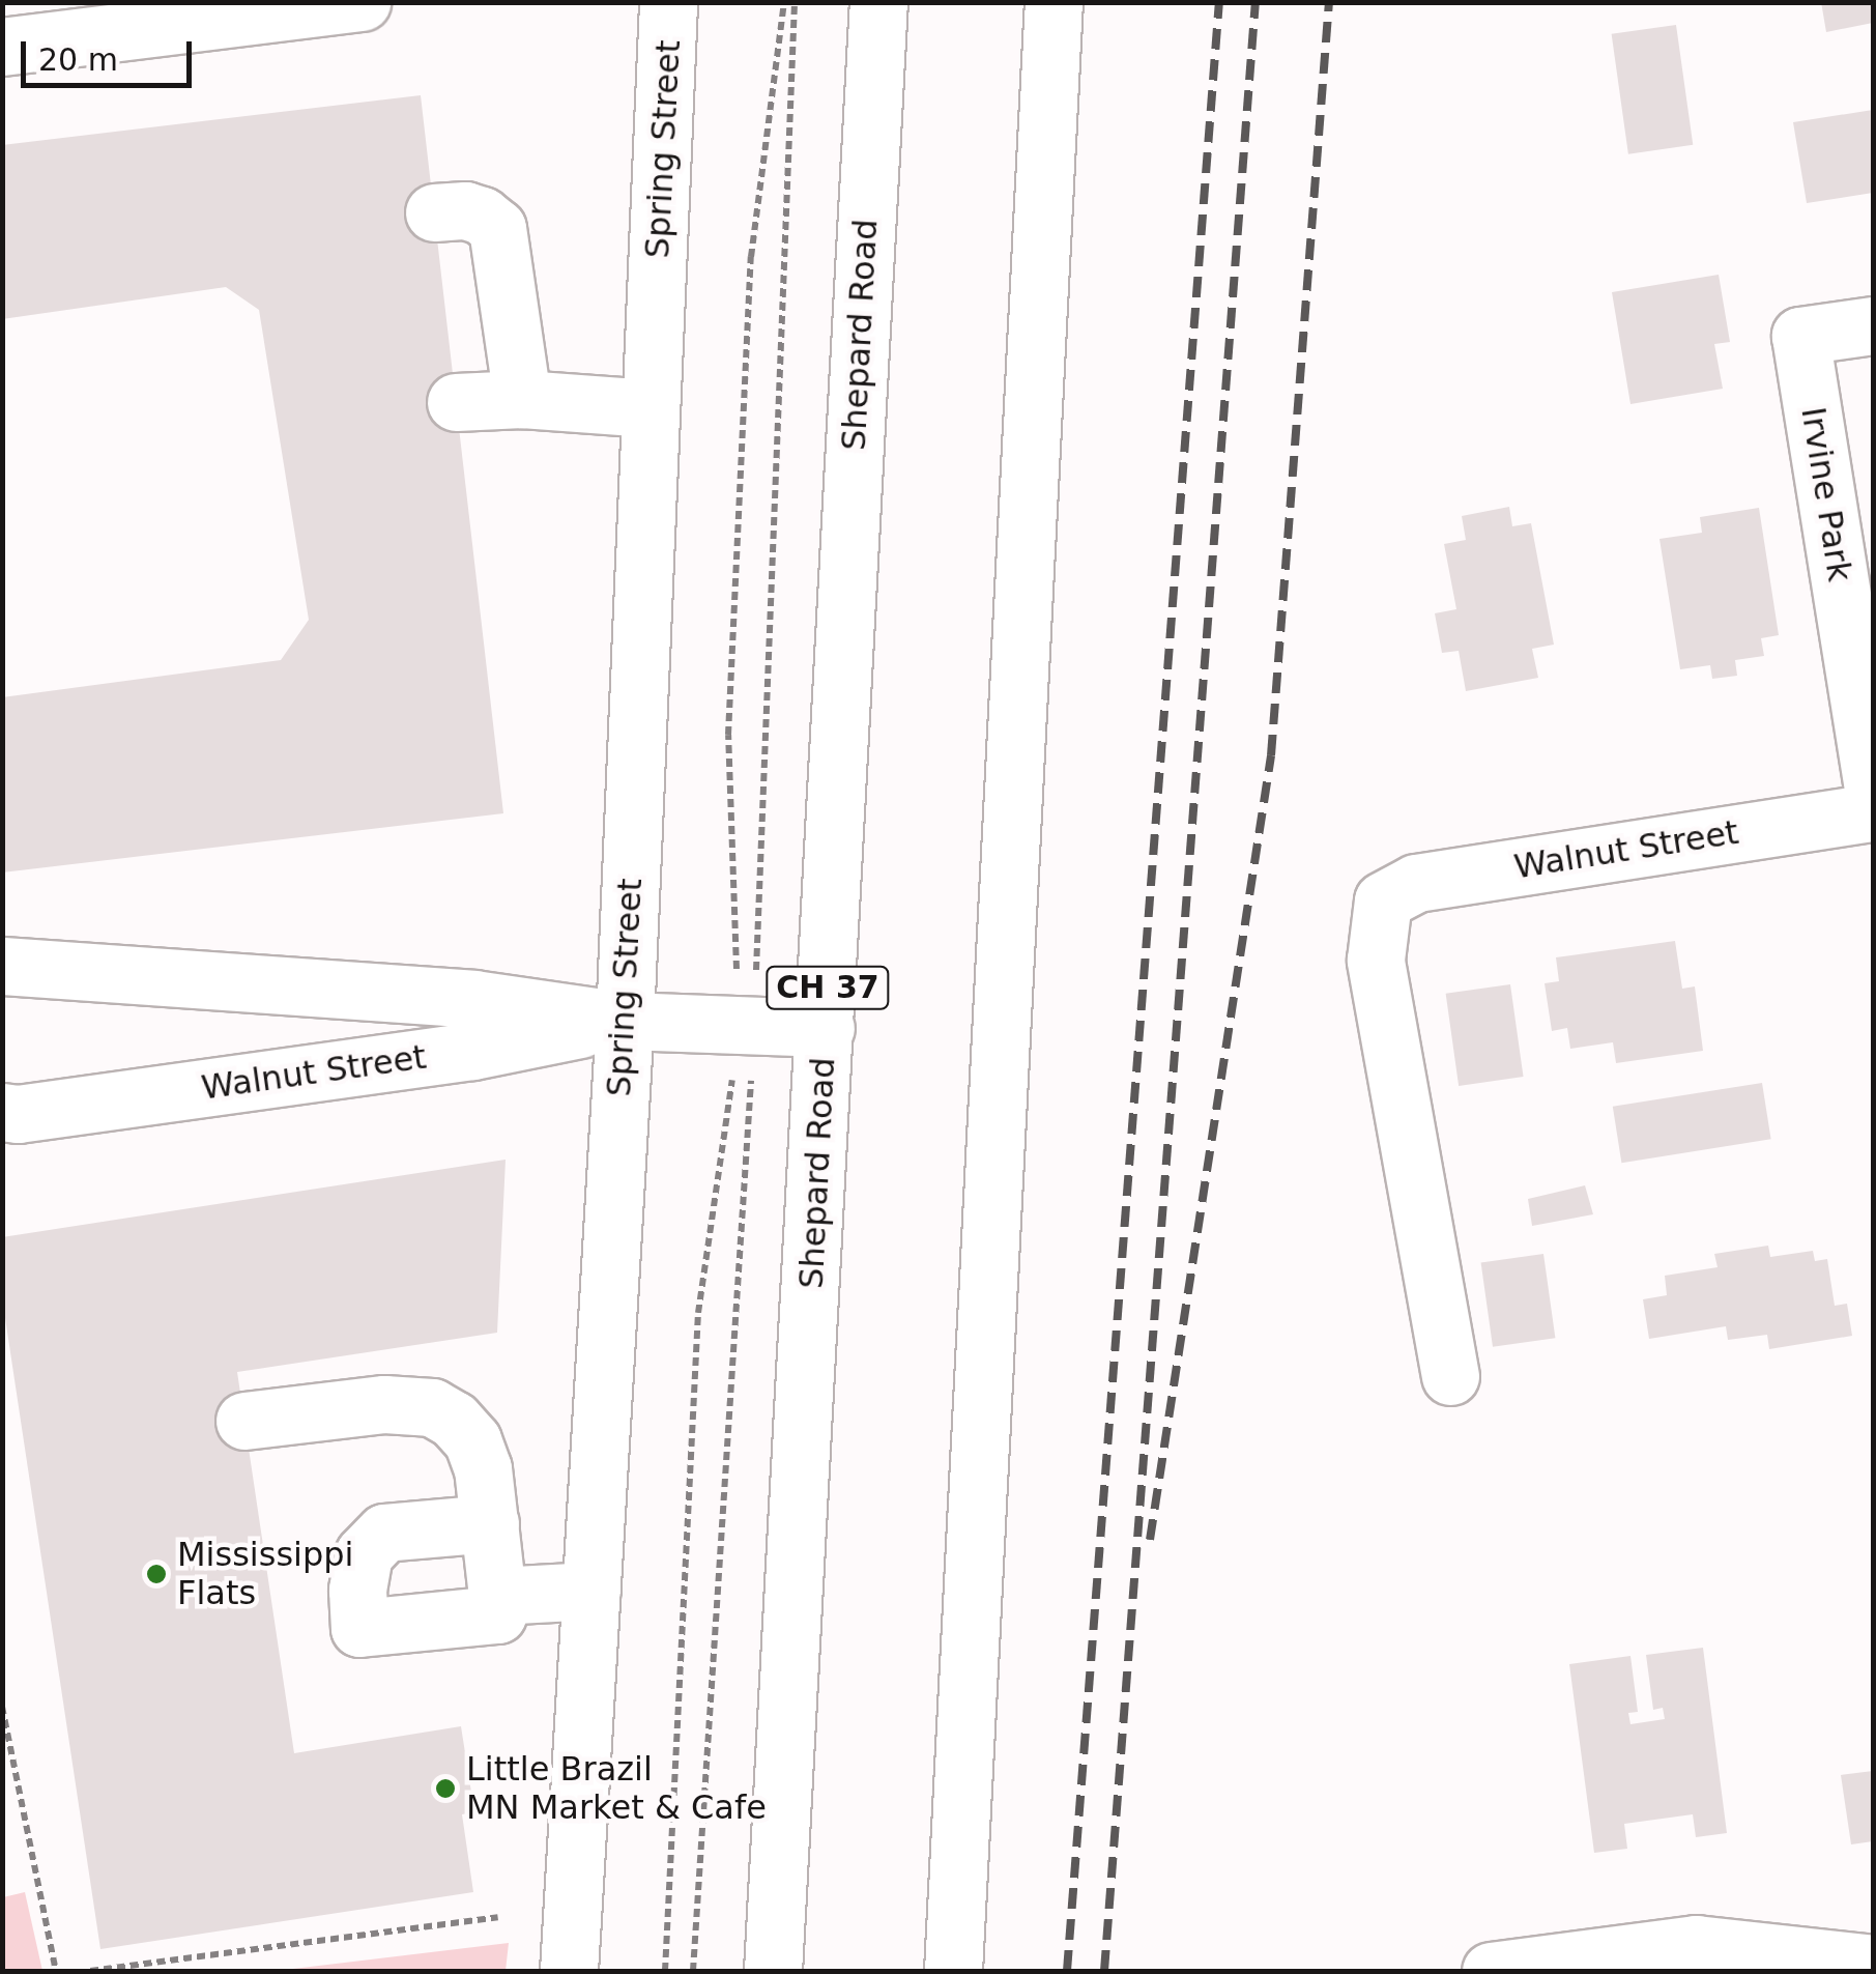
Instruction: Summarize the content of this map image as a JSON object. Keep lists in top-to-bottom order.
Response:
{
  "streets": {
    "main road": [
      "Spring Street",
      "Shepard Road",
      "Irvine Park",
      "Walnut Street",
      "CH 37"
    ]
  },
  "crossings": [
    ["Spring Street", "Walnut Street"],
    ["Shepard Road", "Walnut Street"]
  ],
  "places": ["Mississippi Flats", "Little Brazil MN Market & Cafe"],
  "scale_bar": "20 m"
}
